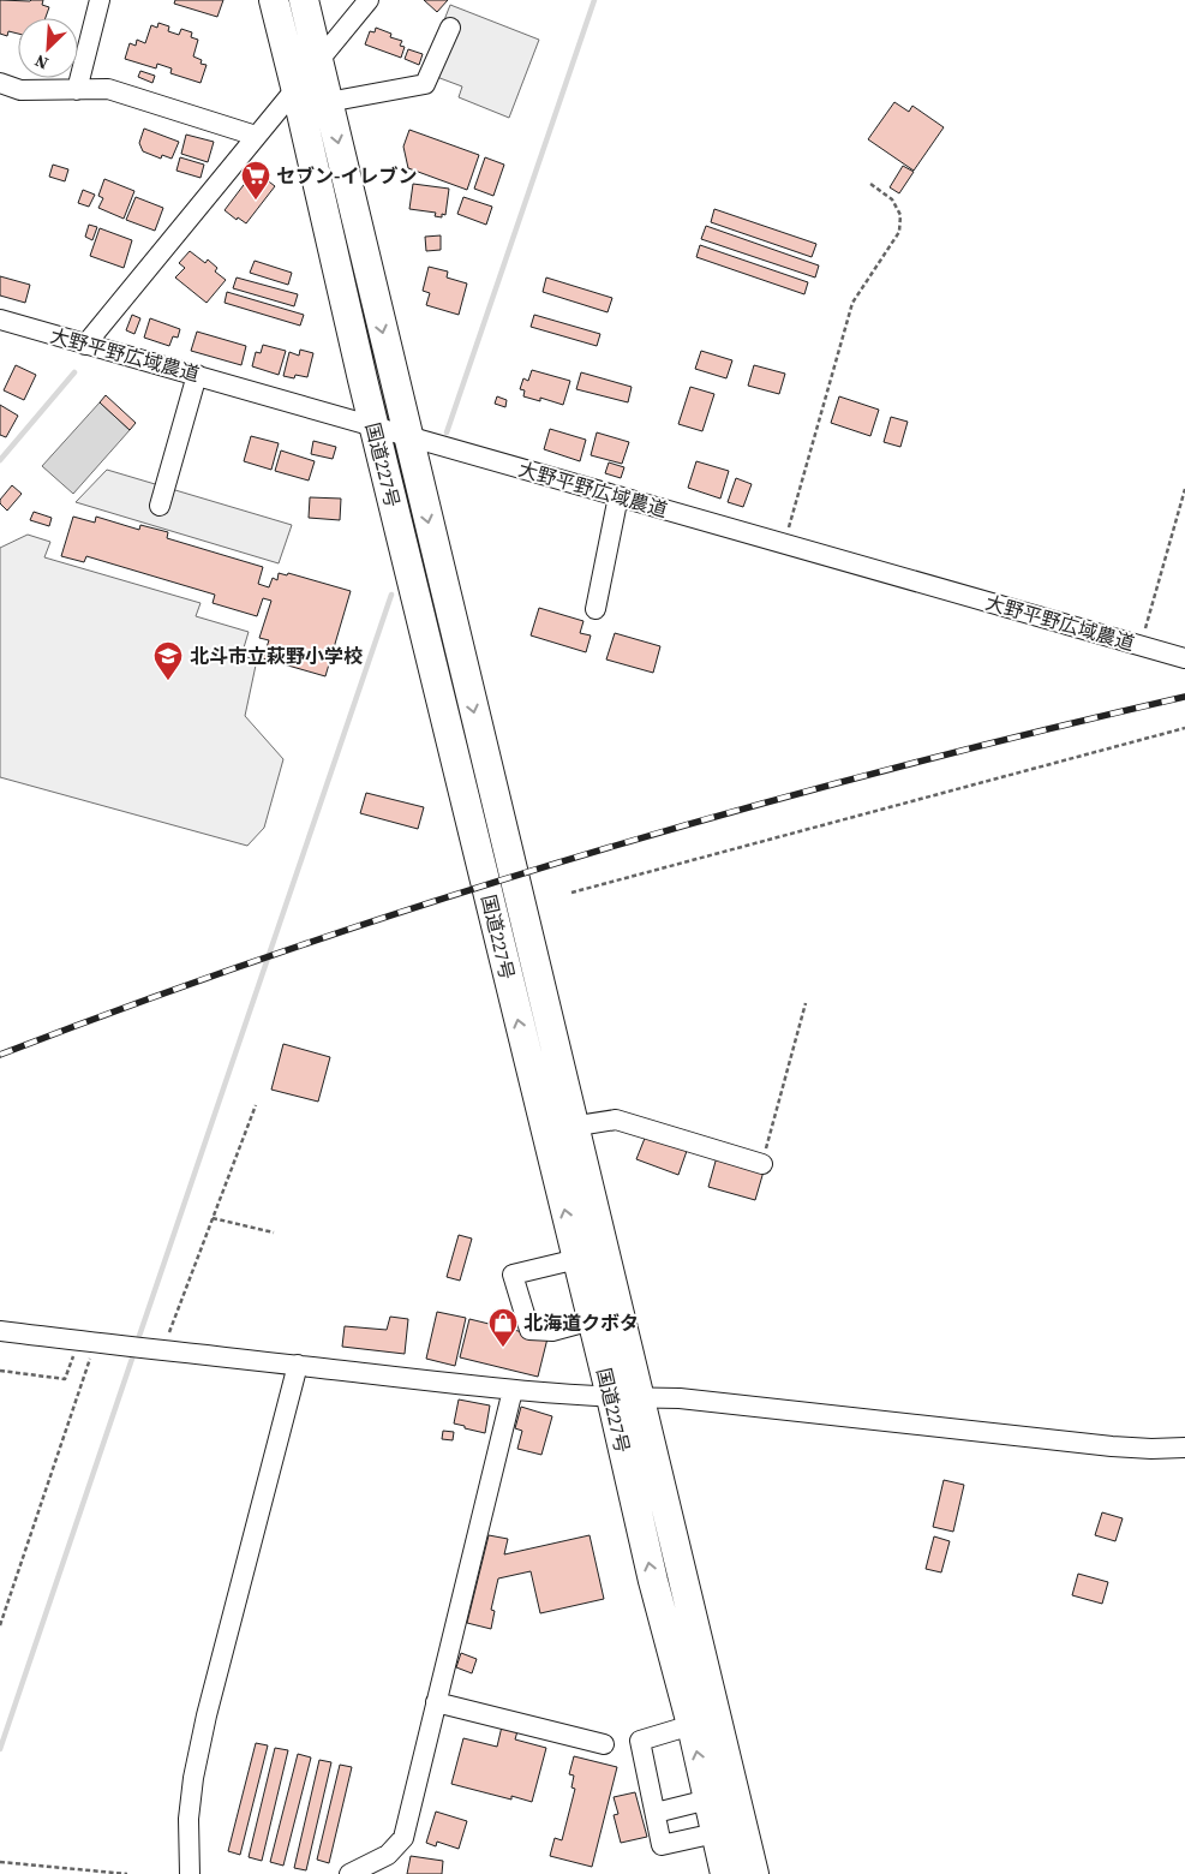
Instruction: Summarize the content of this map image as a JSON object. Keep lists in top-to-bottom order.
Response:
{
  "streets": {
    "highway": ["国道227号"],
    "street": ["大野平野広域農道"]
  },
  "crossings": [
    ["大野平野広域農道", "国道227号"]
  ],
  "places": {
    "supermarket": ["セブン-イレブン"],
    "school or university": ["北斗市立萩野小学校"],
    "shop": ["北海道クボタ"]
  },
  "north": "bottom left"
}
